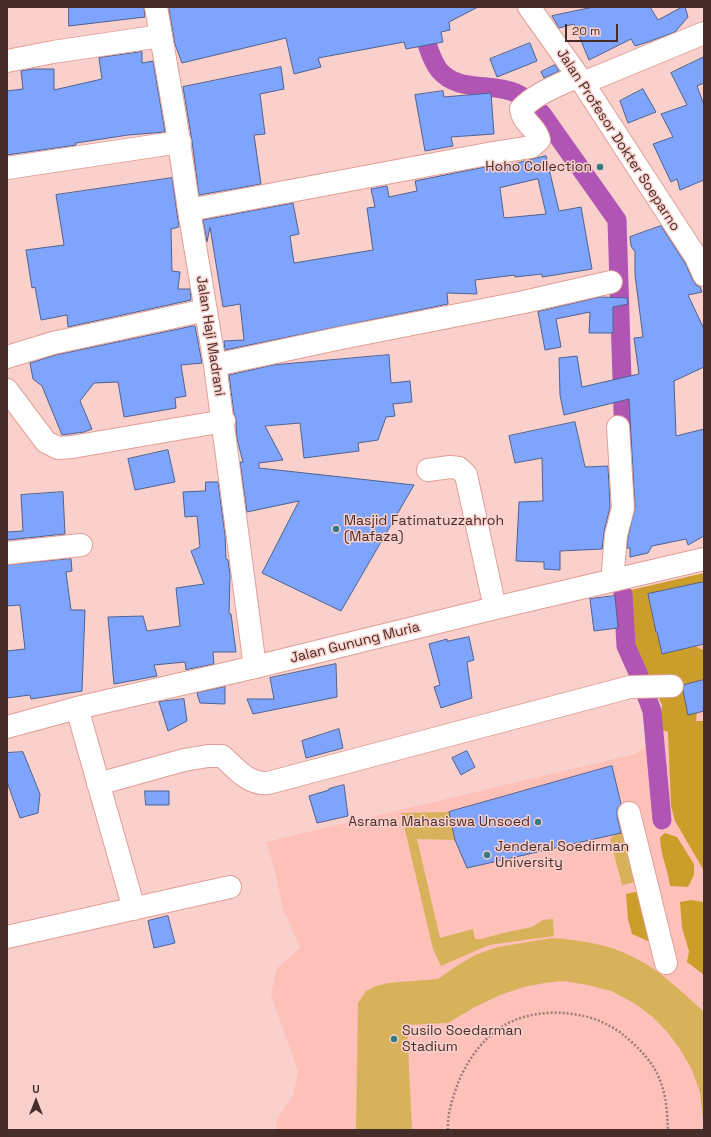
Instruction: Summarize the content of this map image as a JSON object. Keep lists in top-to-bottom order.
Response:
{
  "streets": {
    "street": ["Jalan Profesor Dokter Soeparno", "Jalan Haji Madrani", "Jalan Gunung Muria"]
  },
  "crossings": [
    ["Jalan Haji Madrani", "Jalan Gunung Muria"]
  ],
  "places": [
    "Hoho Collection",
    "Masjid Fatimatuzzahroh (Mafaza)",
    "Asrama Mahasiswa Unsoed",
    "Jenderal Soedirman University",
    "Susilo Soedarman Stadium"
  ],
  "scale_bar": "20 m",
  "north": "top"
}
